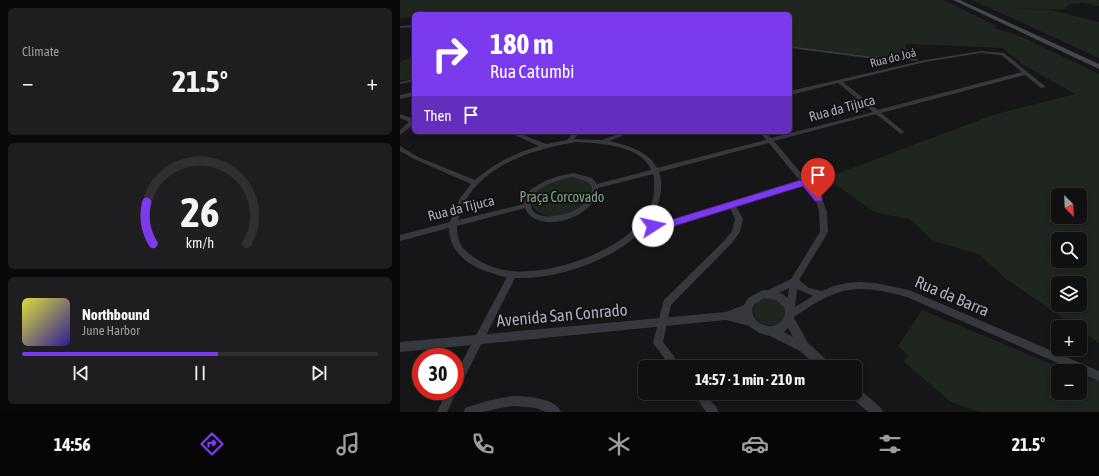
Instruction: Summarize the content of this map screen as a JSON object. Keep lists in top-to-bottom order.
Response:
{
  "streets": {
    "street": [
      "Rua do Joá",
      "Rua da Tijuca",
      "Rua da Barra",
      "Avenida San Conrado"
    ]
  },
  "crossings": [
    ["Rua do Joá", "Rua da Tijuca"],
    ["Rua da Barra", "Avenida San Conrado"]
  ],
  "parks": ["Praça Corcovado"],
  "north": "bottom right",
  "page": {
    "tile": "Climate",
    "turn": ["180 m", "Rua Catumbi"],
    "heat": ["−", "21.5°", "+"],
    "then": "Then",
    "map_buttons": ["+", "−"],
    "song": ["Northbound", "June Harbor"],
    "limit": "30",
    "trip": "14:57 · 1 min · 210 m",
    "tabs": ["14:56", "21.5°"],
    "gauge": ["26", "km/h"]
  }
}
